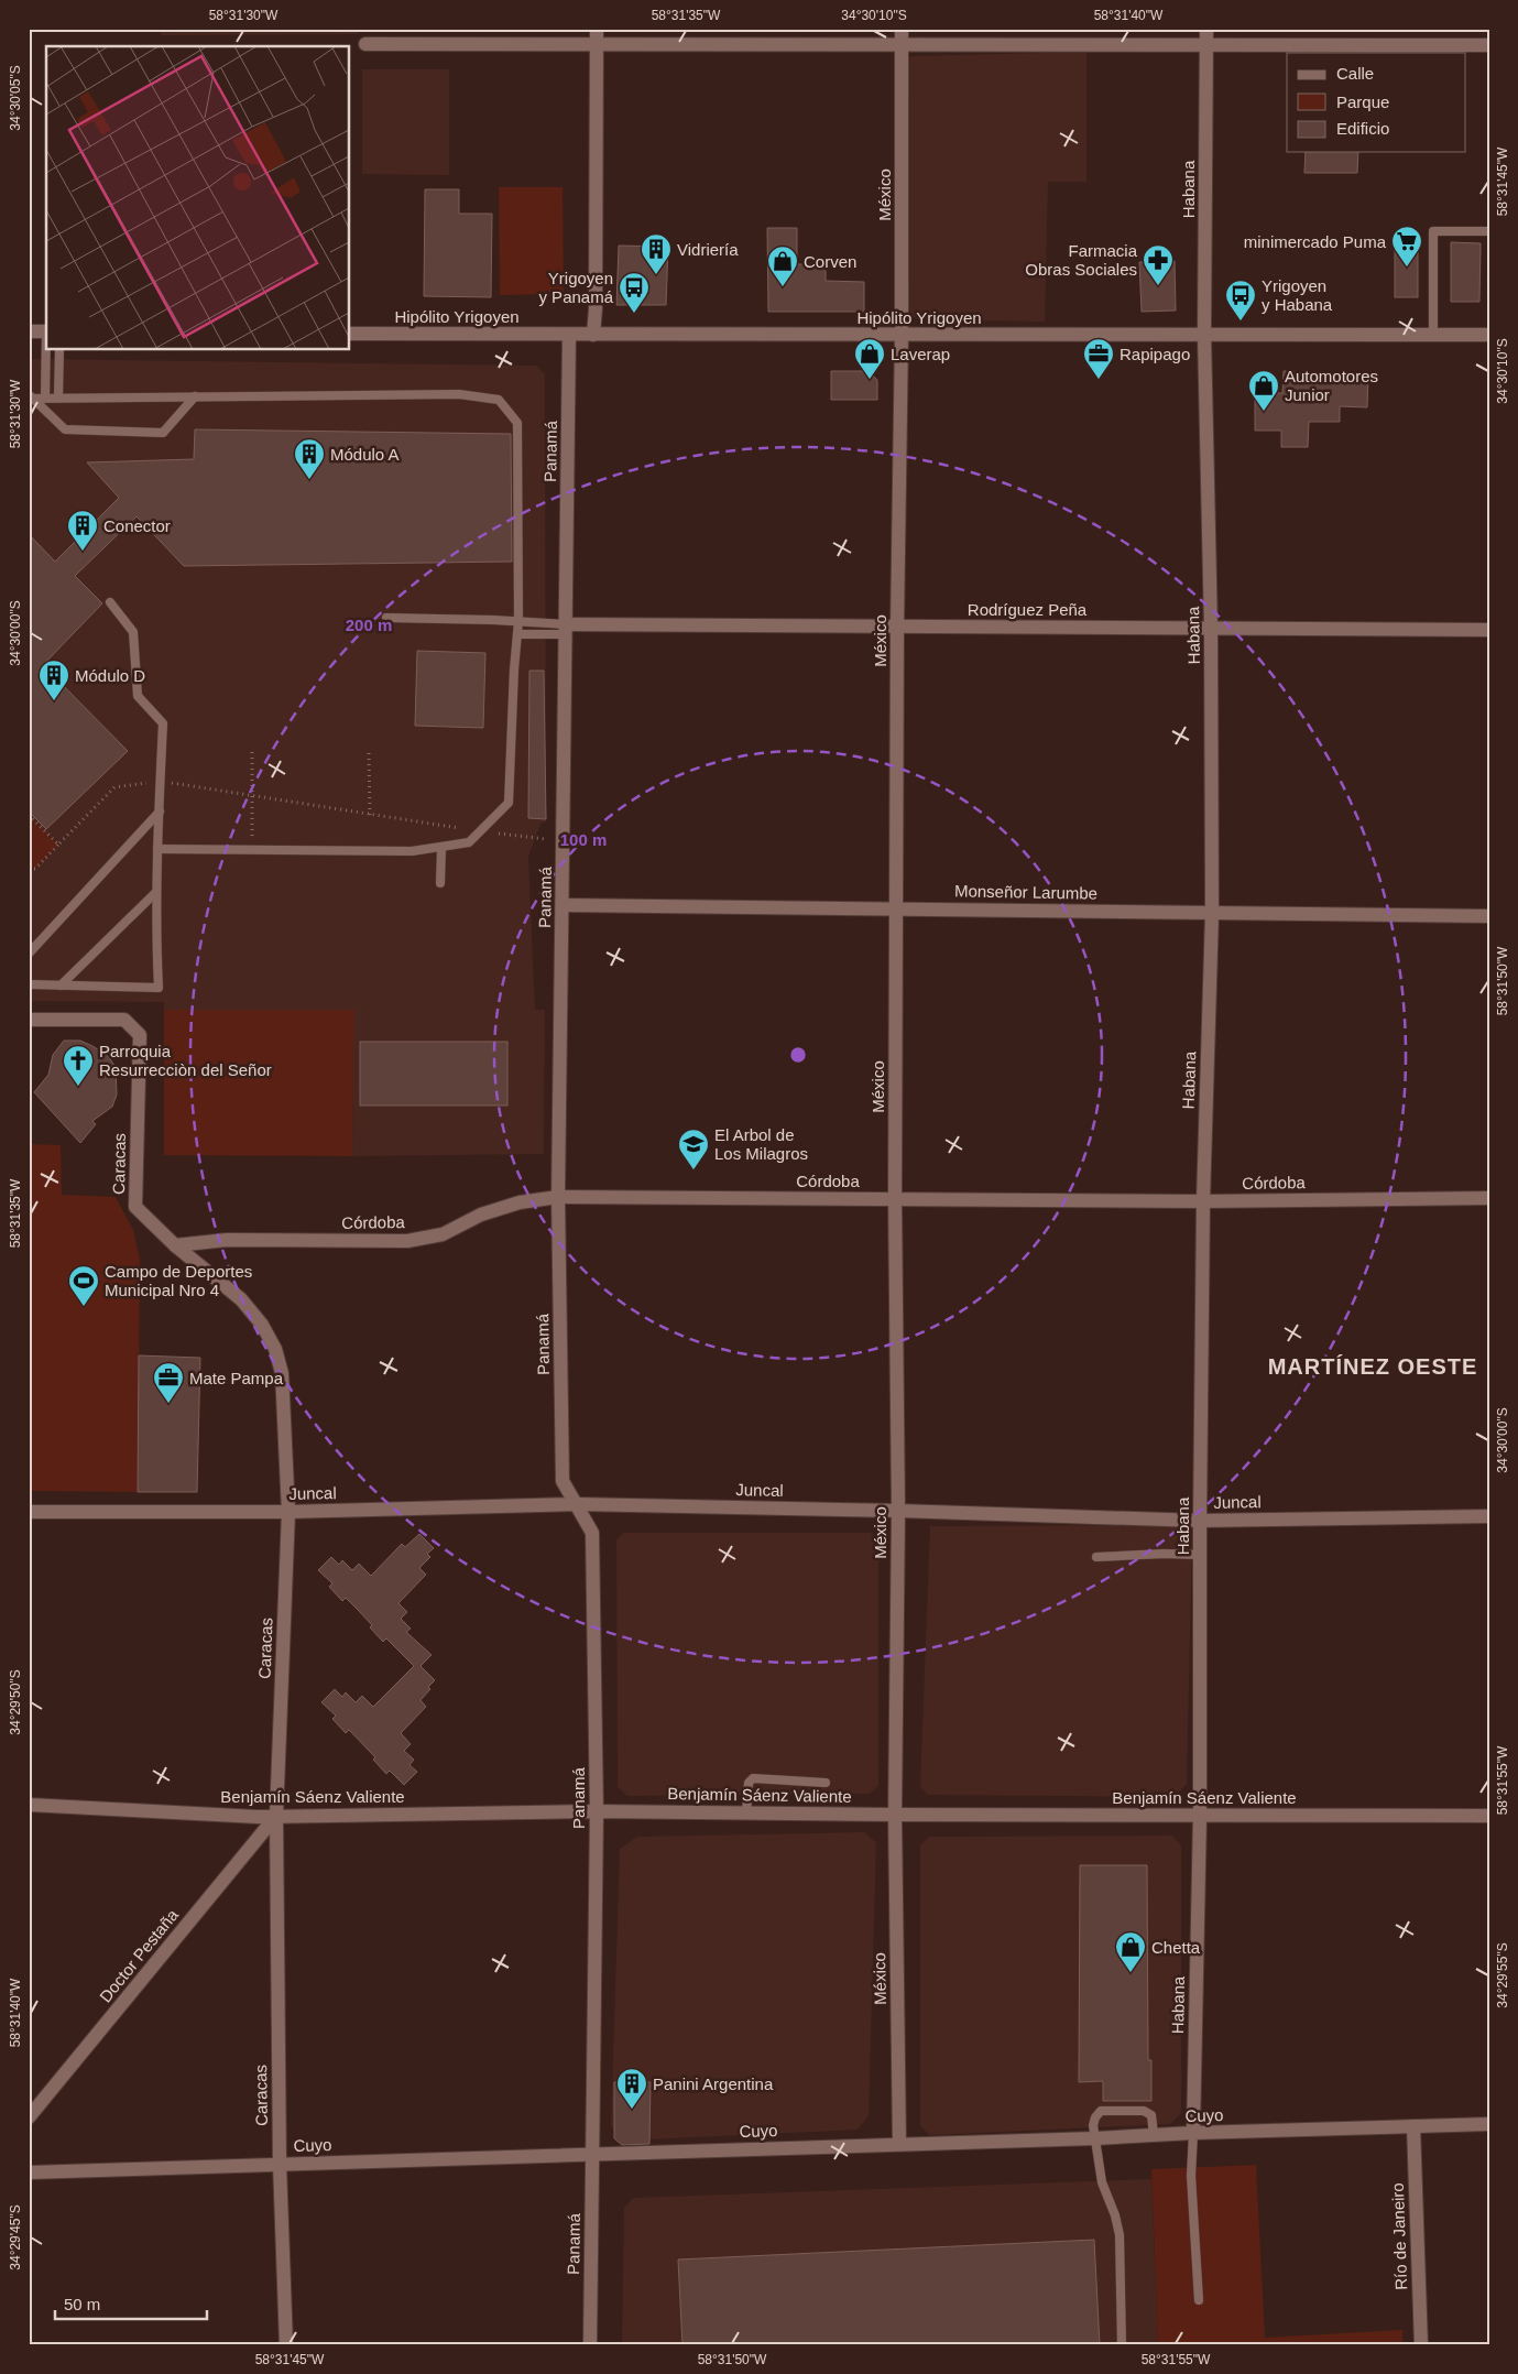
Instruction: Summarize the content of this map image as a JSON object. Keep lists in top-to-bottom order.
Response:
{
  "streets": {
    "street": [
      "Habana",
      "México",
      "Hipólito Yrigoyen",
      "Panamá",
      "Rodríguez Peña",
      "Monseñor Larumbe",
      "Caracas",
      "Córdoba",
      "Juncal",
      "Benjamín Sáenz Valiente",
      "Doctor Pestaña",
      "Cuyo",
      "Río de Janeiro"
    ]
  },
  "crossings": [
    ["Habana", "Hipólito Yrigoyen"],
    ["Habana", "Rodríguez Peña"],
    ["Habana", "Monseñor Larumbe"],
    ["Habana", "Córdoba"],
    ["Habana", "Juncal"],
    ["Habana", "Benjamín Sáenz Valiente"],
    ["Habana", "Cuyo"],
    ["México", "Hipólito Yrigoyen"],
    ["México", "Rodríguez Peña"],
    ["México", "Monseñor Larumbe"],
    ["México", "Córdoba"],
    ["México", "Juncal"],
    ["México", "Benjamín Sáenz Valiente"],
    ["México", "Cuyo"],
    ["Hipólito Yrigoyen", "Panamá"],
    ["Panamá", "Rodríguez Peña"],
    ["Panamá", "Monseñor Larumbe"],
    ["Panamá", "Córdoba"],
    ["Panamá", "Juncal"],
    ["Panamá", "Benjamín Sáenz Valiente"],
    ["Panamá", "Cuyo"],
    ["Caracas", "Córdoba"],
    ["Caracas", "Juncal"],
    ["Caracas", "Benjamín Sáenz Valiente"],
    ["Caracas", "Doctor Pestaña"],
    ["Caracas", "Cuyo"],
    ["Benjamín Sáenz Valiente", "Doctor Pestaña"],
    ["Cuyo", "Río de Janeiro"]
  ],
  "districts": ["MARTÍNEZ OESTE"],
  "places": {
    "supermarket": ["minimercado Puma"],
    "building": [
      "Vidriería",
      "Módulo A",
      "Conector",
      "Módulo D",
      "Panini Argentina"
    ],
    "pharmacy": ["Farmacia Obras Sociales"],
    "shop": [
      "Corven",
      "Laverap",
      "Automotores Junior",
      "Chetta"
    ],
    "bus stop": ["Yrigoyen y Panamá", "Yrigoyen y Habana"],
    "office": ["Rapipago", "Mate Pampa"],
    "church": ["Parroquia Resurrecciòn del Señor"],
    "school or university": ["El Arbol de Los Milagros"],
    "sports": ["Campo de Deportes Municipal Nro 4"]
  },
  "legend": ["Calle", "Parque", "Edificio"],
  "scale_bar": "50 m",
  "coordinates": [
    "58°31'30\"W",
    "58°31'35\"W",
    "34°30'10\"S",
    "58°31'40\"W",
    "34°30'05\"S",
    "58°31'45\"W",
    "34°30'00\"S",
    "58°31'50\"W",
    "34°29'50\"S",
    "58°31'55\"W",
    "34°29'55\"S",
    "34°29'45\"S"
  ],
  "rings": ["200 m", "100 m"]
}
